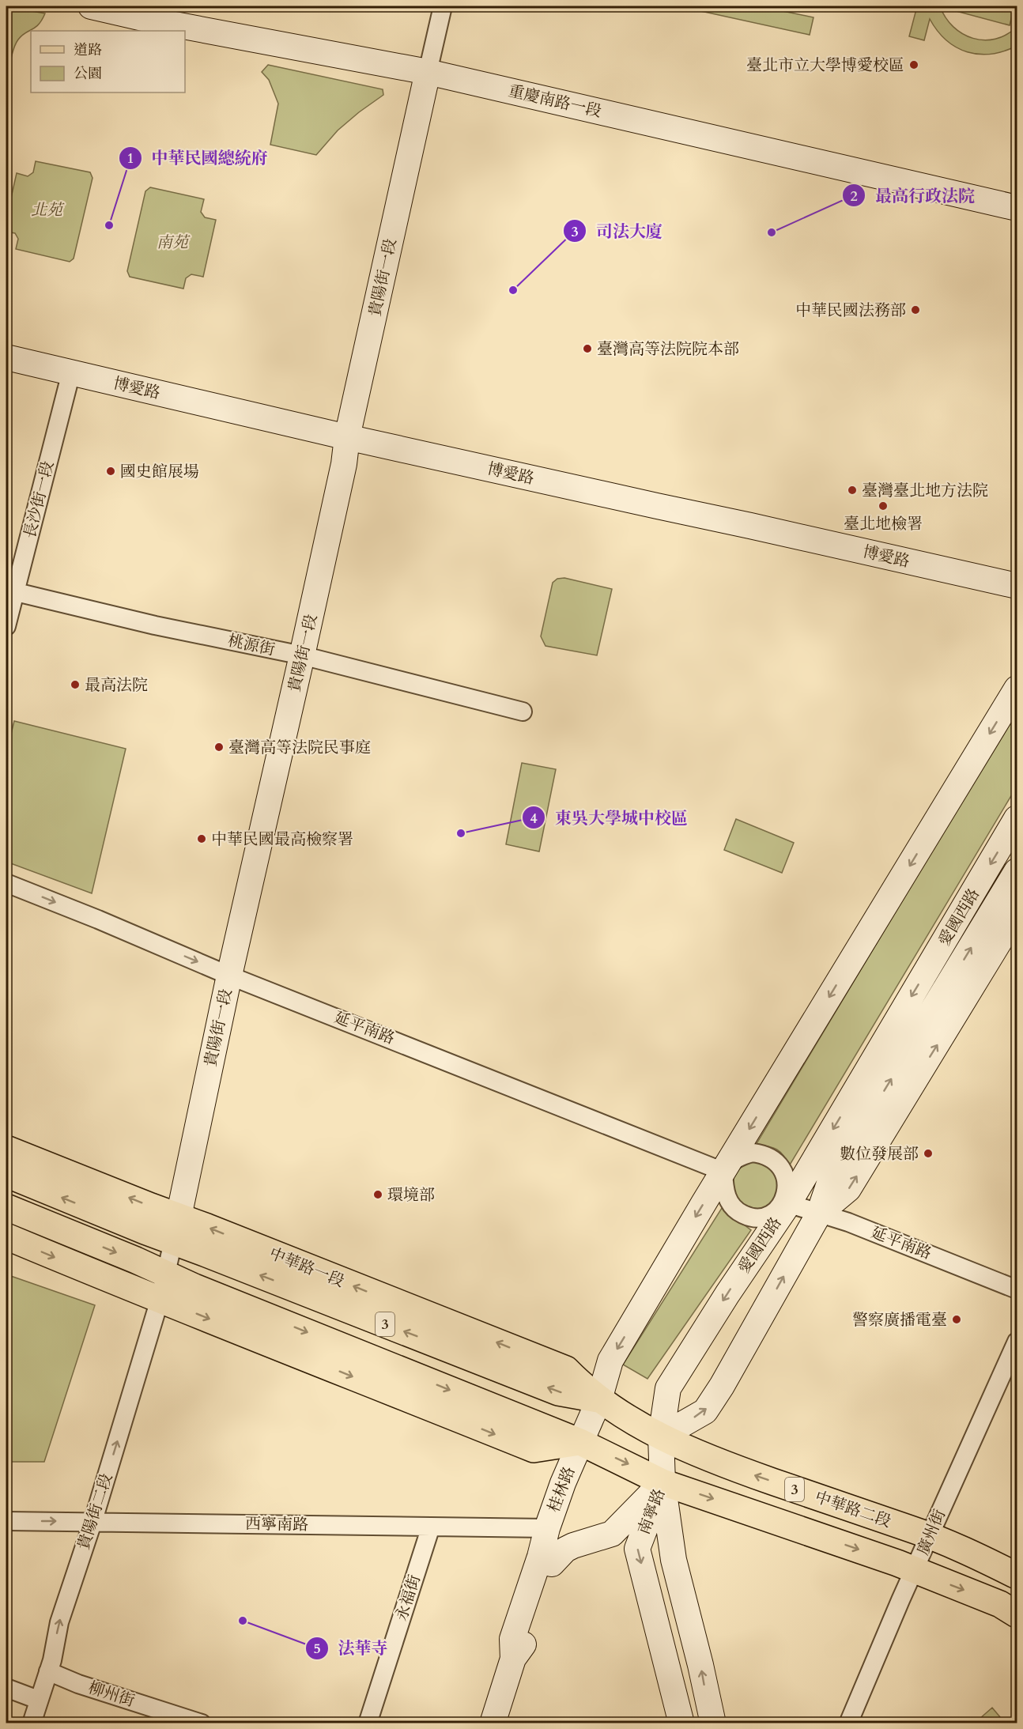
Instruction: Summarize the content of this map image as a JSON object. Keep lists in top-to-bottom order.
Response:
{
  "streets": {
    "main road": ["中華路一段", "3", "中華路二段"],
    "street": [
      "重慶南路一段",
      "貴陽街一段",
      "博愛路",
      "長沙街一段",
      "桃源街",
      "愛國西路",
      "延平南路",
      "桂林路",
      "貴陽街二段",
      "南寧路",
      "西寧南路",
      "廣州街",
      "永福街",
      "柳州街"
    ]
  },
  "crossings": [
    ["重慶南路一段", "貴陽街一段"],
    ["貴陽街一段", "博愛路"],
    ["貴陽街一段", "桃源街"],
    ["貴陽街一段", "延平南路"],
    ["貴陽街一段", "中華路一段"],
    ["貴陽街一段", "3"],
    ["貴陽街一段", "貴陽街二段"],
    ["博愛路", "長沙街一段"],
    ["長沙街一段", "桃源街"],
    ["愛國西路", "延平南路"],
    ["愛國西路", "中華路一段"],
    ["愛國西路", "中華路二段"],
    ["中華路一段", "中華路二段"],
    ["3", "桂林路"],
    ["3", "南寧路"],
    ["3", "廣州街"],
    ["桂林路", "西寧南路"],
    ["中華路二段", "廣州街"],
    ["貴陽街二段", "西寧南路"],
    ["貴陽街二段", "柳州街"],
    ["西寧南路", "永福街"]
  ],
  "one_way": ["貴陽街二段"],
  "parks": ["北苑", "南苑"],
  "places": [
    "臺北市立大學博愛校區",
    "中華民國總統府",
    "最高行政法院",
    "司法大廈",
    "中華民國法務部",
    "臺灣高等法院院本部",
    "國史館展場",
    "臺灣臺北地方法院",
    "臺北地檢署",
    "最高法院",
    "臺灣高等法院民事庭",
    "東吳大學城中校區",
    "中華民國最高檢察署",
    "數位發展部",
    "環境部",
    "警察廣播電臺",
    "法華寺"
  ],
  "legend": ["道路", "公園"]
}
